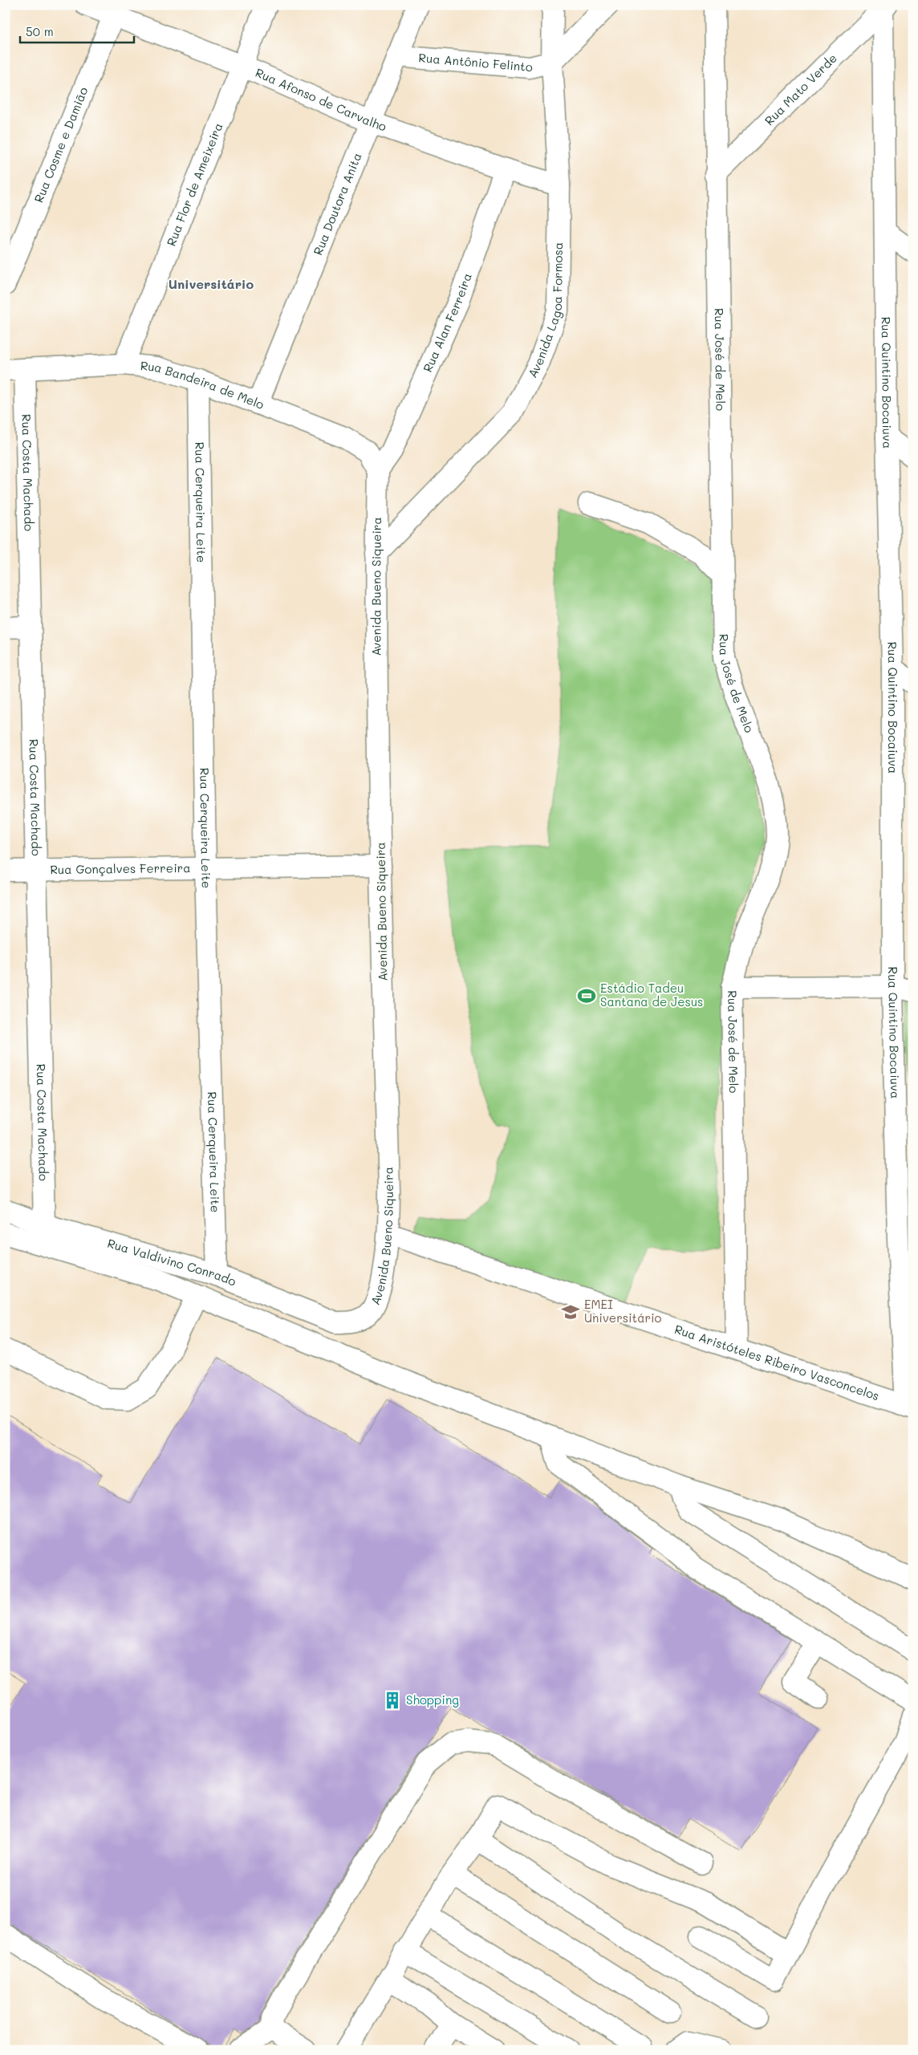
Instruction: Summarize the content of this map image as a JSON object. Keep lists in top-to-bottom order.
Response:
{
  "streets": {
    "street": [
      "Rua Antônio Felinto",
      "Rua Mato Verde",
      "Rua Afonso de Carvalho",
      "Rua Cosme e Damião",
      "Rua Flor de Ameixeira",
      "Rua Doutora Anita",
      "Avenida Lagoa Formosa",
      "Rua Alan Ferreira",
      "Rua José de Melo",
      "Rua Quintino Bocaiuva",
      "Rua Bandeira de Melo",
      "Rua Costa Machado",
      "Rua Cerqueira Leite",
      "Avenida Bueno Siqueira",
      "Rua Gonçalves Ferreira",
      "Rua Valdivino Conrado",
      "Rua Aristóteles Ribeiro Vasconcelos"
    ]
  },
  "crossings": [
    ["Rua Antônio Felinto", "Rua Doutora Anita"],
    ["Rua Antônio Felinto", "Avenida Lagoa Formosa"],
    ["Rua Mato Verde", "Rua José de Melo"],
    ["Rua Mato Verde", "Rua Quintino Bocaiuva"],
    ["Rua Afonso de Carvalho", "Rua Cosme e Damião"],
    ["Rua Afonso de Carvalho", "Rua Flor de Ameixeira"],
    ["Rua Afonso de Carvalho", "Rua Doutora Anita"],
    ["Rua Afonso de Carvalho", "Avenida Lagoa Formosa"],
    ["Rua Afonso de Carvalho", "Rua Alan Ferreira"],
    ["Rua Flor de Ameixeira", "Rua Bandeira de Melo"],
    ["Rua Doutora Anita", "Rua Bandeira de Melo"],
    ["Avenida Lagoa Formosa", "Avenida Bueno Siqueira"],
    ["Rua Alan Ferreira", "Rua Bandeira de Melo"],
    ["Rua Alan Ferreira", "Avenida Bueno Siqueira"],
    ["Rua José de Melo", "Rua Aristóteles Ribeiro Vasconcelos"],
    ["Rua Quintino Bocaiuva", "Rua Aristóteles Ribeiro Vasconcelos"],
    ["Rua Bandeira de Melo", "Rua Costa Machado"],
    ["Rua Bandeira de Melo", "Rua Cerqueira Leite"],
    ["Rua Bandeira de Melo", "Avenida Bueno Siqueira"],
    ["Rua Costa Machado", "Rua Gonçalves Ferreira"],
    ["Rua Costa Machado", "Rua Valdivino Conrado"],
    ["Rua Cerqueira Leite", "Rua Gonçalves Ferreira"],
    ["Rua Cerqueira Leite", "Rua Valdivino Conrado"],
    ["Avenida Bueno Siqueira", "Rua Gonçalves Ferreira"],
    ["Avenida Bueno Siqueira", "Rua Valdivino Conrado"],
    ["Avenida Bueno Siqueira", "Rua Aristóteles Ribeiro Vasconcelos"]
  ],
  "districts": ["Universitário"],
  "places": {
    "sports": ["Estádio Tadeu Santana de Jesus"],
    "school or university": ["EMEI Universitário"],
    "building": ["Shopping"]
  },
  "scale_bar": "50 m"
}
